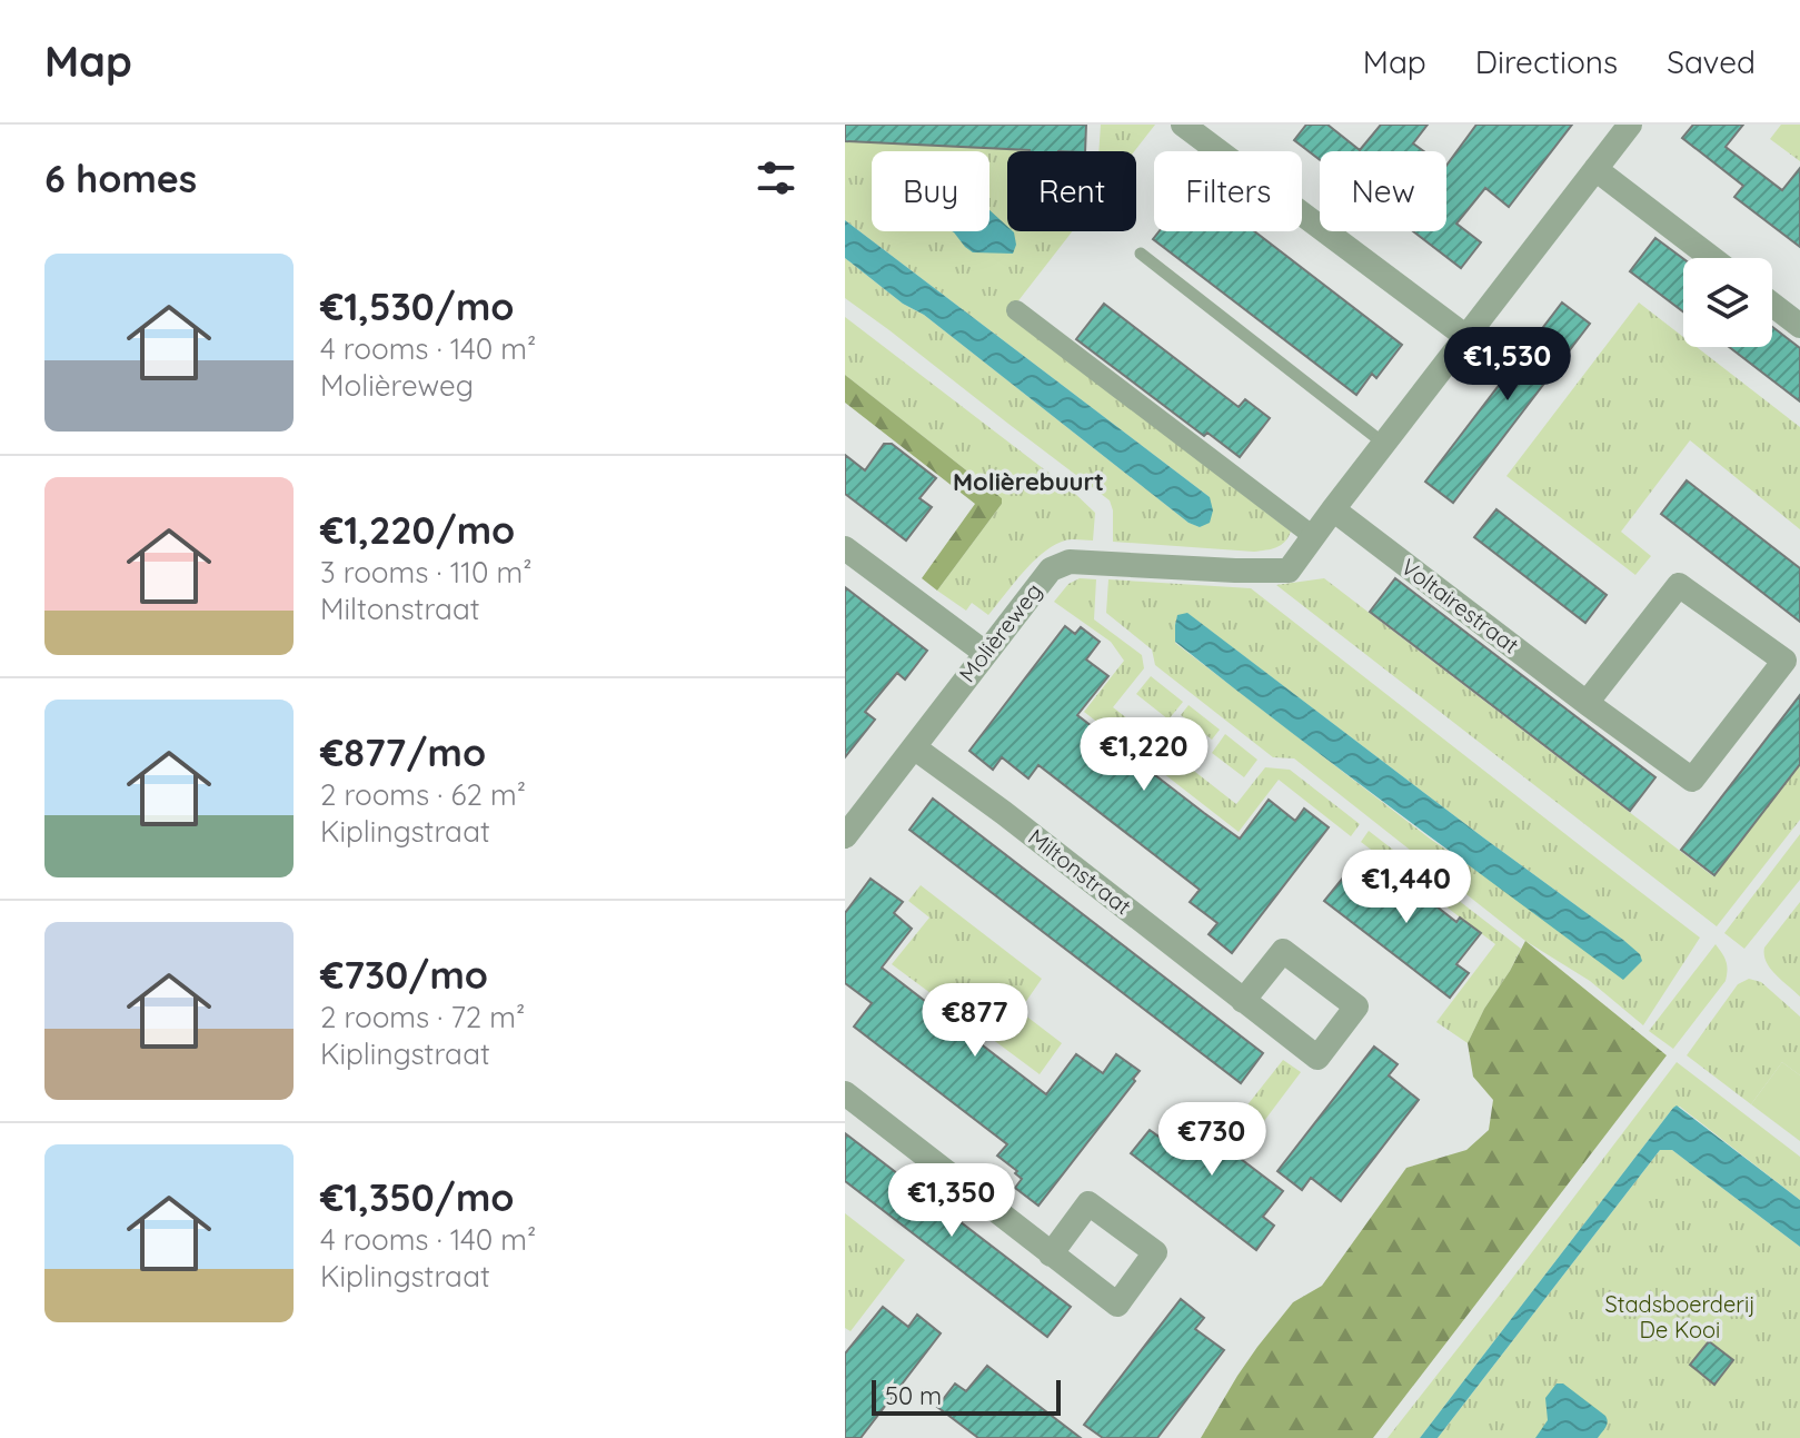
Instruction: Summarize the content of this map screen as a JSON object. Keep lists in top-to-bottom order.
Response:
{
  "streets": {
    "street": ["Voltairestraat", "Molièreweg", "Miltonstraat"]
  },
  "crossings": [
    ["Voltairestraat", "Molièreweg"],
    ["Molièreweg", "Miltonstraat"]
  ],
  "districts": ["Molièrebuurt"],
  "parks": ["Stadsboerderij De Kooi"],
  "scale_bar": "50 m",
  "page": {
    "header": "Map",
    "nav": ["Map", "Directions", "Saved"],
    "heading": "6 homes",
    "chip": [
      "Buy",
      "Rent",
      "Filters",
      "New"
    ],
    "list": [
      {
        "name": "€1,530/mo",
        "note": "4 rooms · 140 m² · Molièreweg"
      },
      {
        "name": "€1,220/mo",
        "note": "3 rooms · 110 m² · Miltonstraat"
      },
      {
        "name": "€877/mo",
        "note": "2 rooms · 62 m² · Kiplingstraat"
      },
      {
        "name": "€730/mo",
        "note": "2 rooms · 72 m² · Kiplingstraat"
      },
      {
        "name": "€1,350/mo",
        "note": "4 rooms · 140 m² · Kiplingstraat"
      }
    ],
    "price": [
      "€1,530",
      "€1,220",
      "€1,440",
      "€877",
      "€730",
      "€1,350"
    ],
    "scale": "50 m"
  }
}
